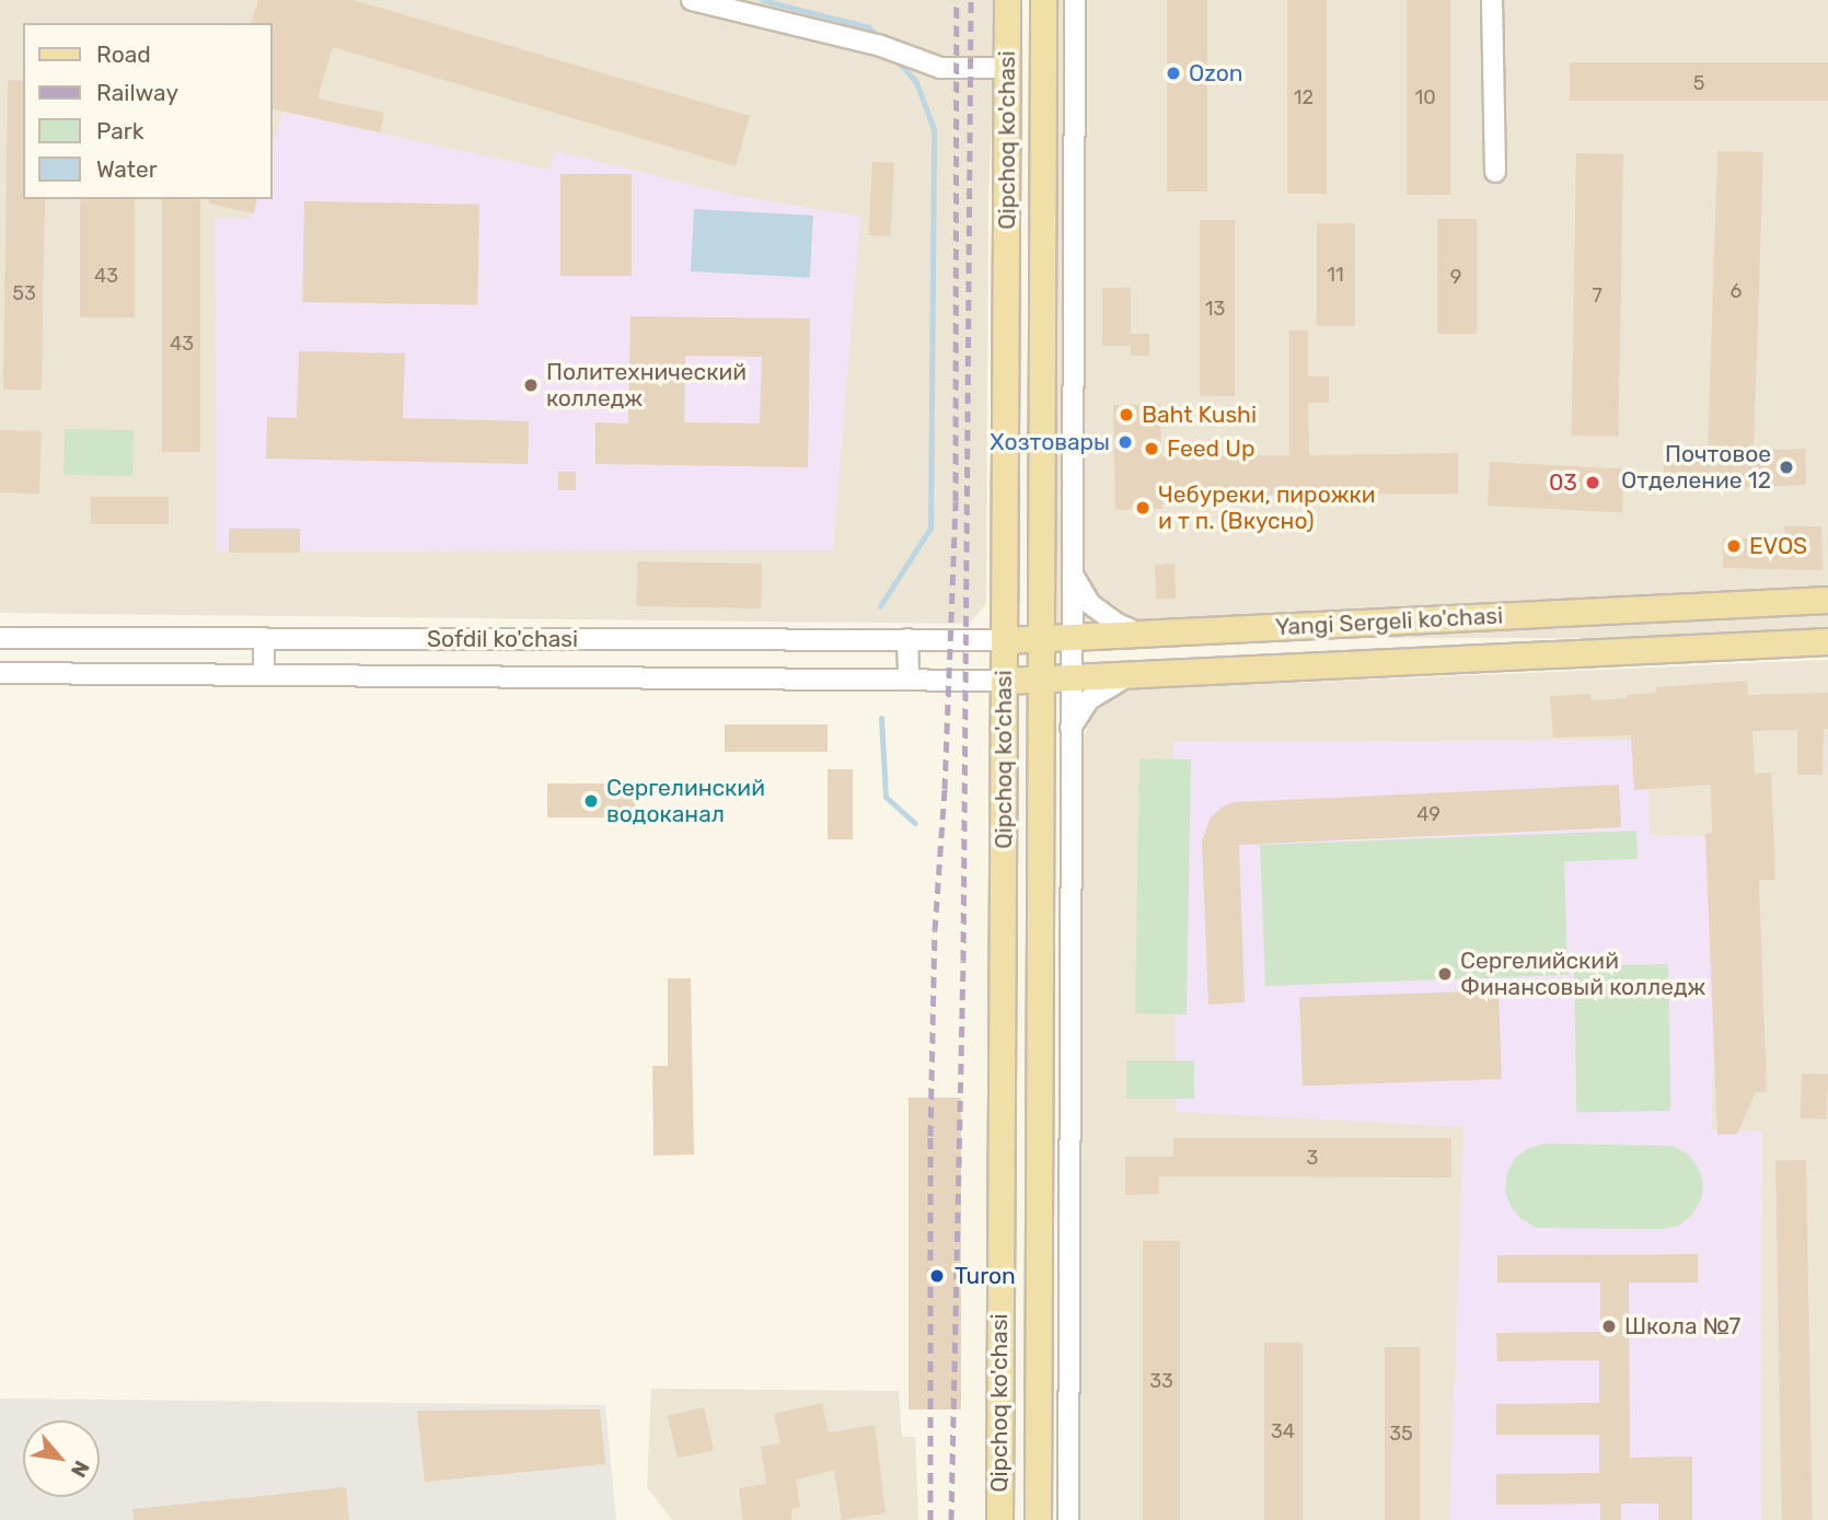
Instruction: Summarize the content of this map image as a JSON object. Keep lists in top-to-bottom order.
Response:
{
  "streets": {
    "main road": ["Qipchoq ko'chasi", "Yangi Sergeli ko'chasi"],
    "street": ["Sofdil ko'chasi"]
  },
  "crossings": [
    ["Qipchoq ko'chasi", "Yangi Sergeli ko'chasi"],
    ["Qipchoq ko'chasi", "Sofdil ko'chasi"],
    ["Yangi Sergeli ko'chasi", "Sofdil ko'chasi"]
  ],
  "places": [
    "Ozon",
    "Политехнический колледж",
    "Baht Kushi",
    "Хозтовары",
    "Feed Up",
    "Почтовое Отделение 12",
    "03",
    "Чебуреки, пирожки и т п. (Вкусно)",
    "EVOS",
    "Сергелинский водоканал",
    "Сергелийский Финансовый колледж",
    "Turon",
    "Школа №7"
  ],
  "house_numbers": [
    "5",
    "12",
    "10",
    "11",
    "43",
    "9",
    "6",
    "53",
    "7",
    "13",
    "43",
    "49",
    "3",
    "33",
    "34",
    "35"
  ],
  "legend": [
    "Road",
    "Railway",
    "Park",
    "Water"
  ],
  "north": "bottom right"
}
